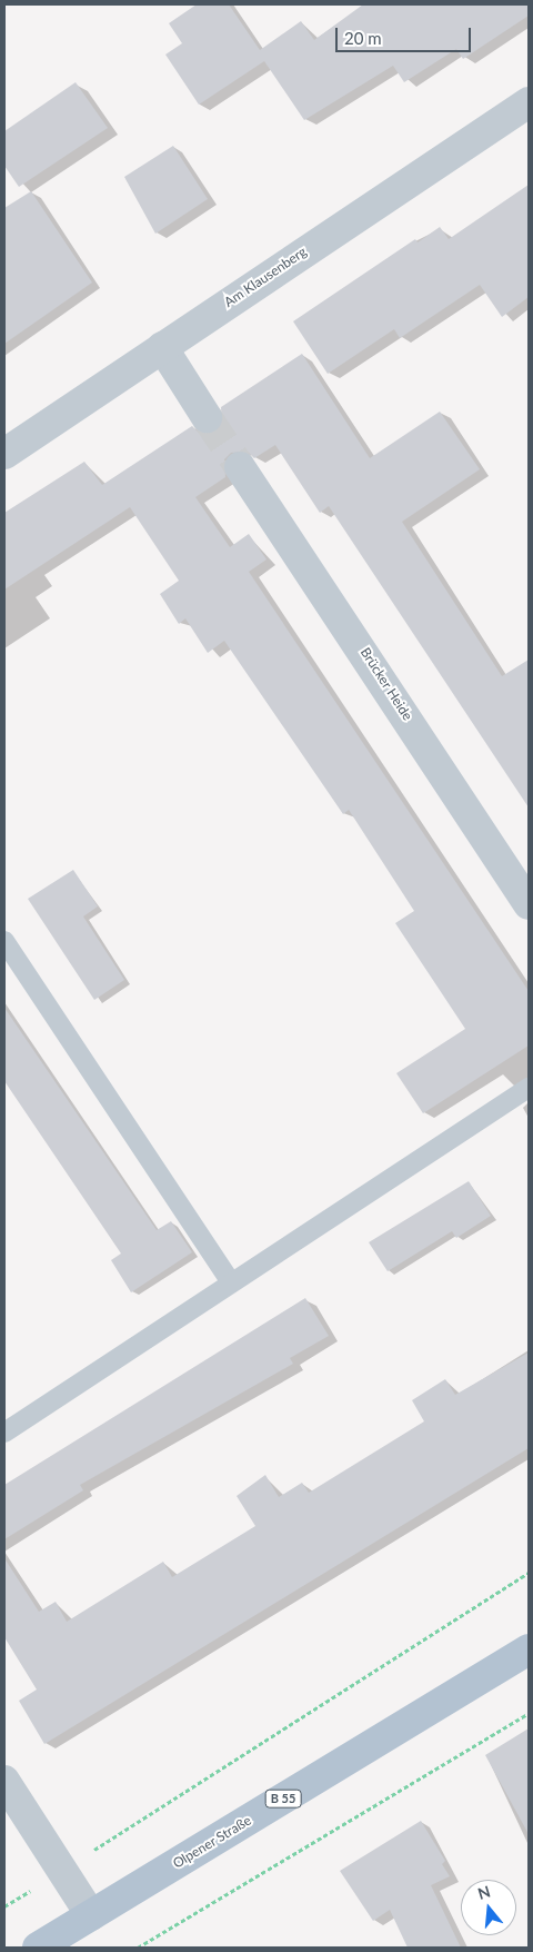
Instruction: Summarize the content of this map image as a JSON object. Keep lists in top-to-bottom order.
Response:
{
  "streets": {
    "main road": ["B 55", "Olpener Straße"],
    "street": ["Am Klausenberg", "Brücker Heide"]
  },
  "scale_bar": "20 m",
  "north": "top"
}
